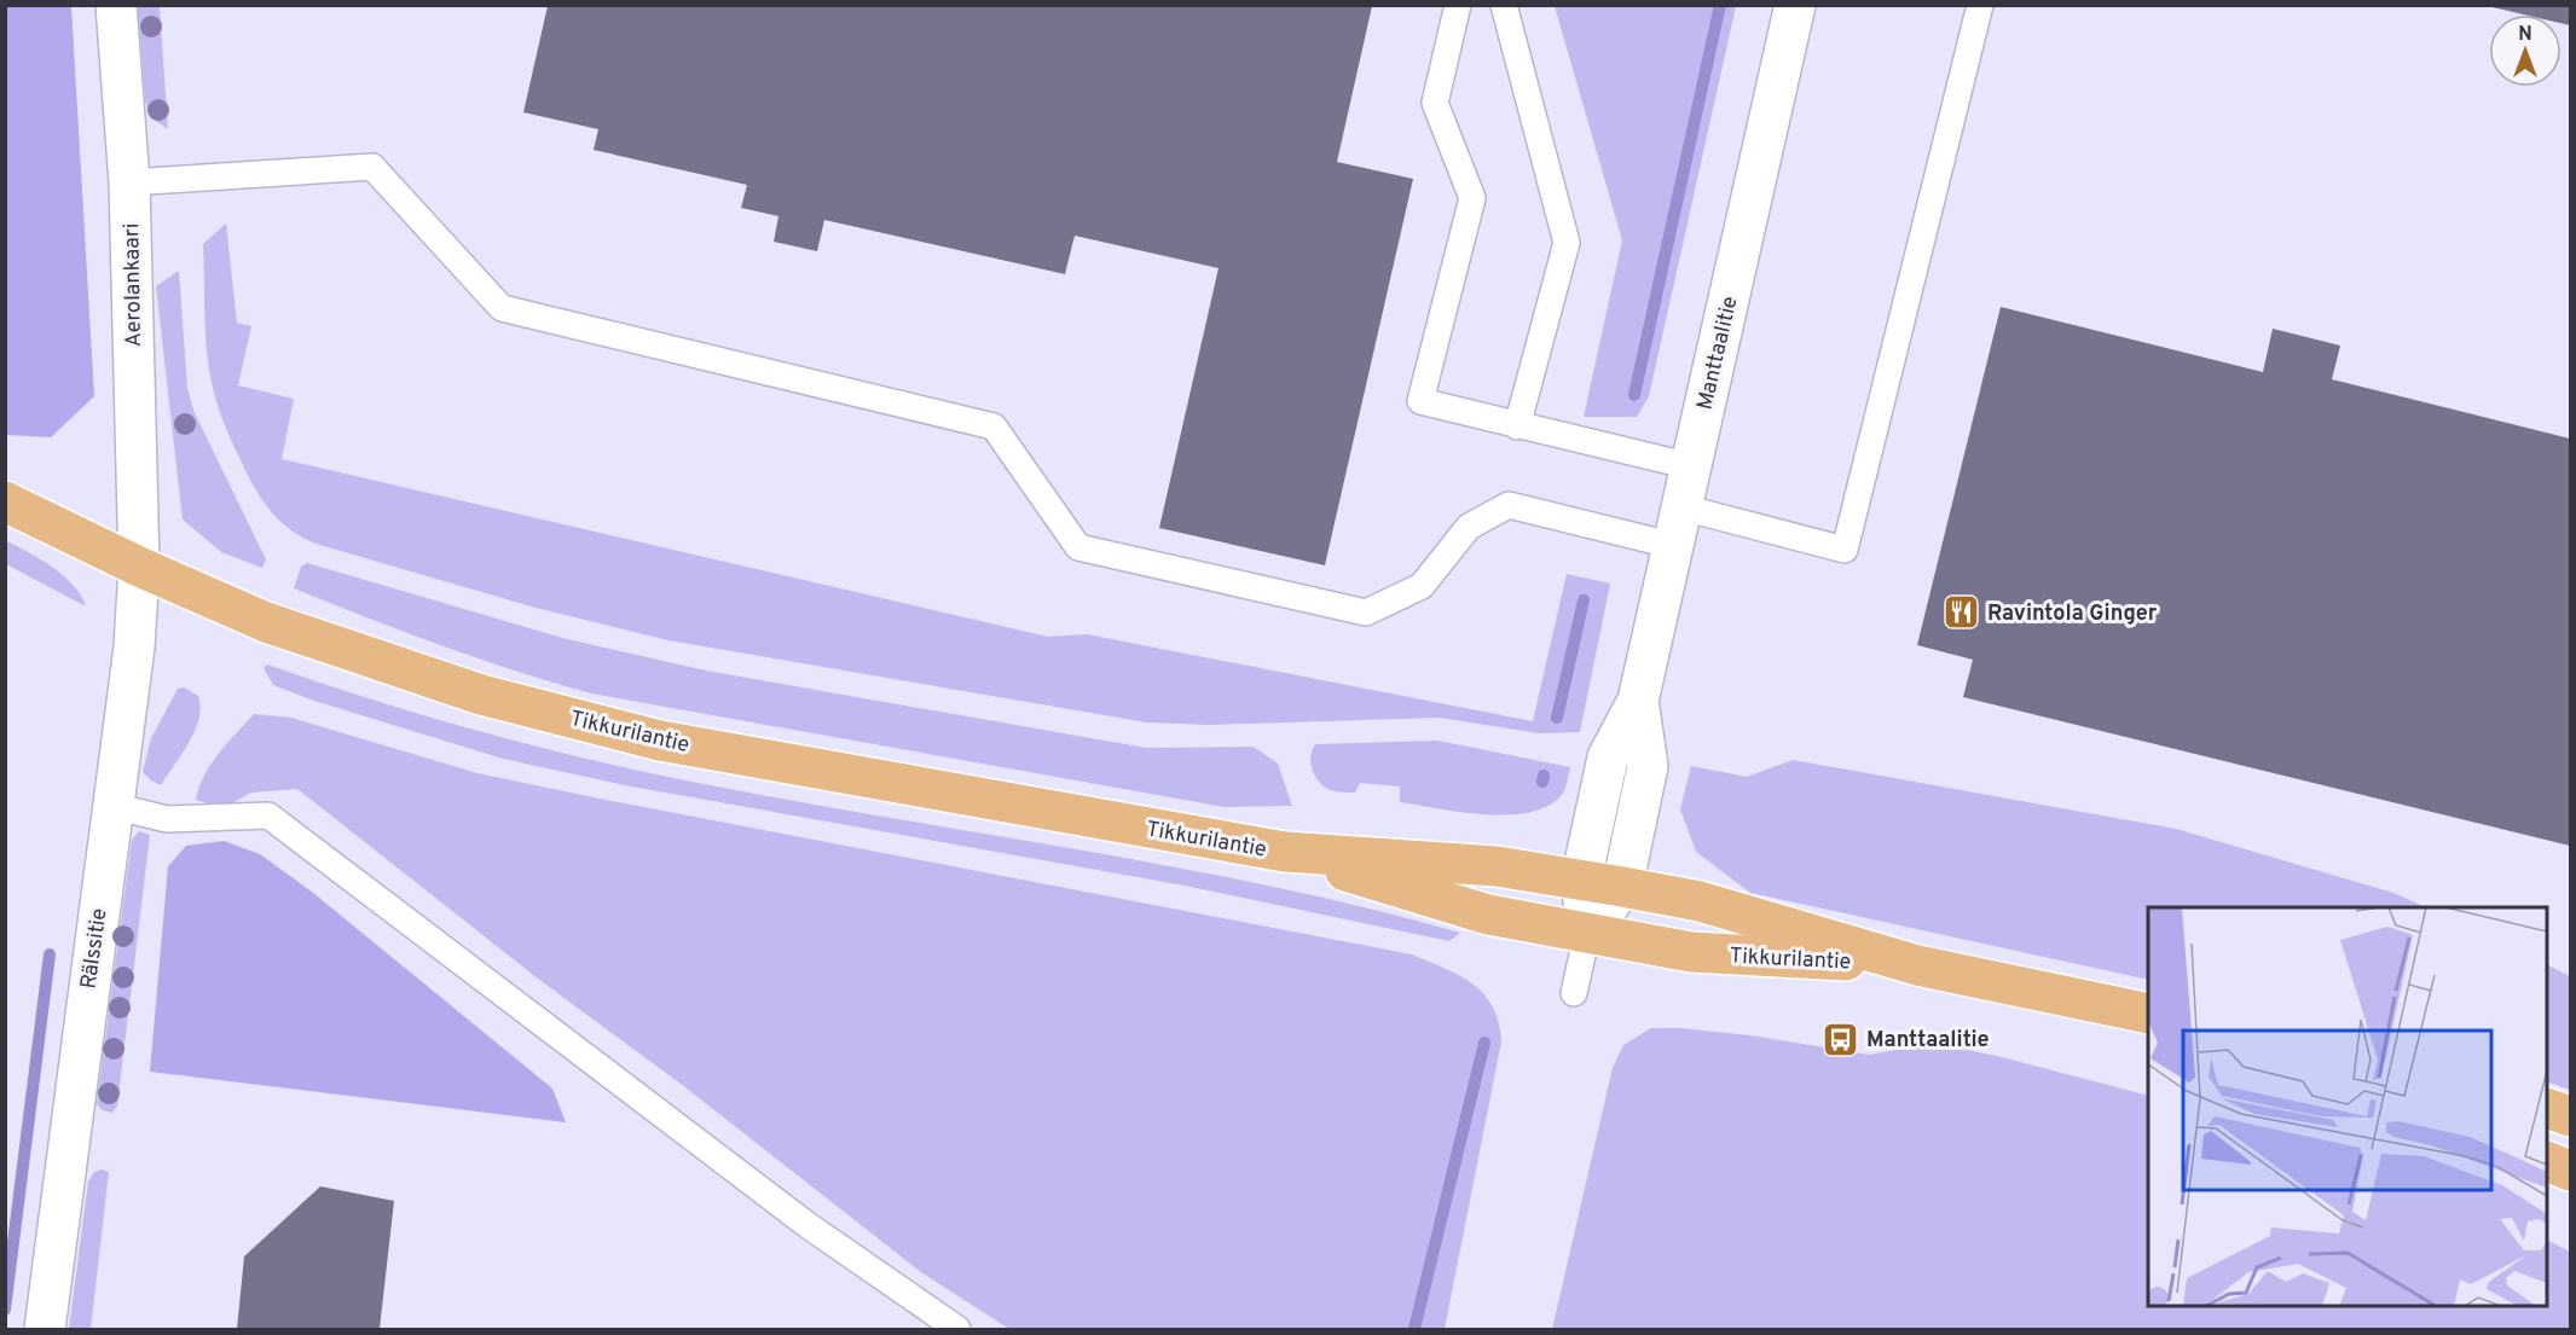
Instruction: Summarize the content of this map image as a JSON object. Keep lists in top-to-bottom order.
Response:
{
  "streets": {
    "main road": ["Tikkurilantie"],
    "street": ["Aerolankaari", "Manttaalitie", "Rälssitie"]
  },
  "crossings": [
    ["Aerolankaari", "Tikkurilantie"],
    ["Aerolankaari", "Rälssitie"],
    ["Manttaalitie", "Tikkurilantie"],
    ["Tikkurilantie", "Rälssitie"]
  ],
  "places": {
    "restaurant": ["Ravintola Ginger"],
    "bus stop": ["Manttaalitie"]
  },
  "north": "top"
}
